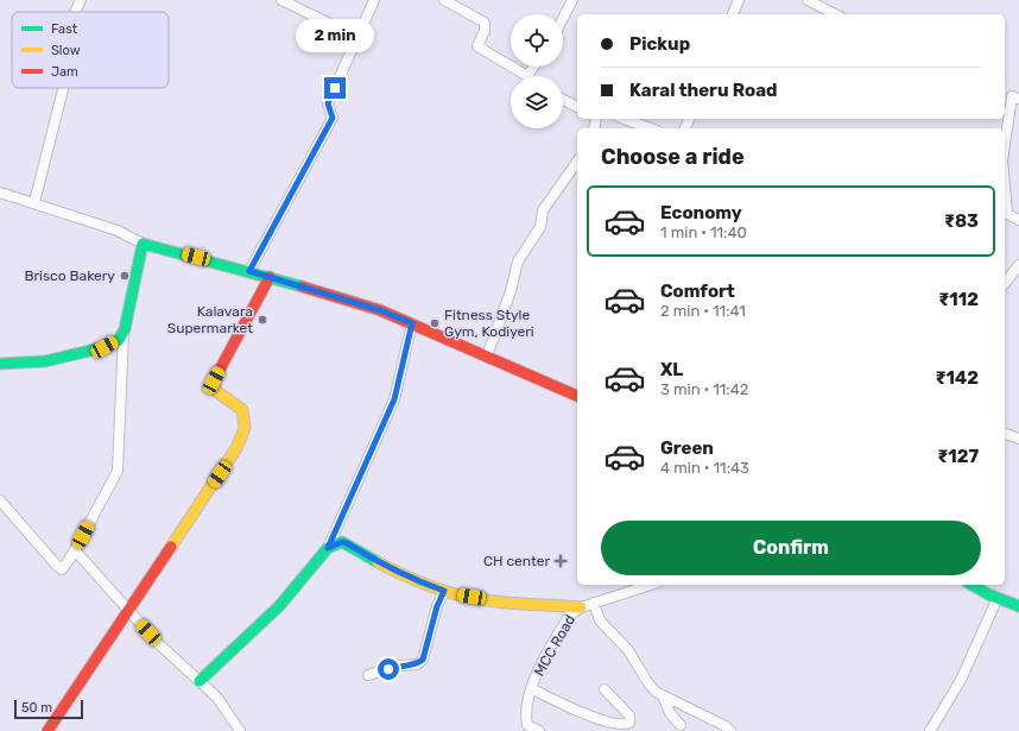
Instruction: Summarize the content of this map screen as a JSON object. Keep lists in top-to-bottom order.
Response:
{
  "streets": {
    "street": ["MCC Road"]
  },
  "places": {
    "other": ["Brisco Bakery", "Kalavara Supermarket", "Fitness Style Gym, Kodiyeri"],
    "health": ["CH center"]
  },
  "legend": ["Fast", "Slow", "Jam"],
  "scale_bar": "50 m",
  "page": {
    "banner": ["Pickup", "Karal theru Road"],
    "bubble": "2 min",
    "heading": "Choose a ride",
    "list": [
      {
        "name": "Economy",
        "note": "1 min · 11:40",
        "value": "₹83"
      },
      {
        "name": "Comfort",
        "note": "2 min · 11:41",
        "value": "₹112"
      },
      {
        "name": "XL",
        "note": "3 min · 11:42",
        "value": "₹142"
      },
      {
        "name": "Green",
        "note": "4 min · 11:43",
        "value": "₹127"
      }
    ],
    "buttons": "Confirm",
    "scale": "50 m"
  }
}
